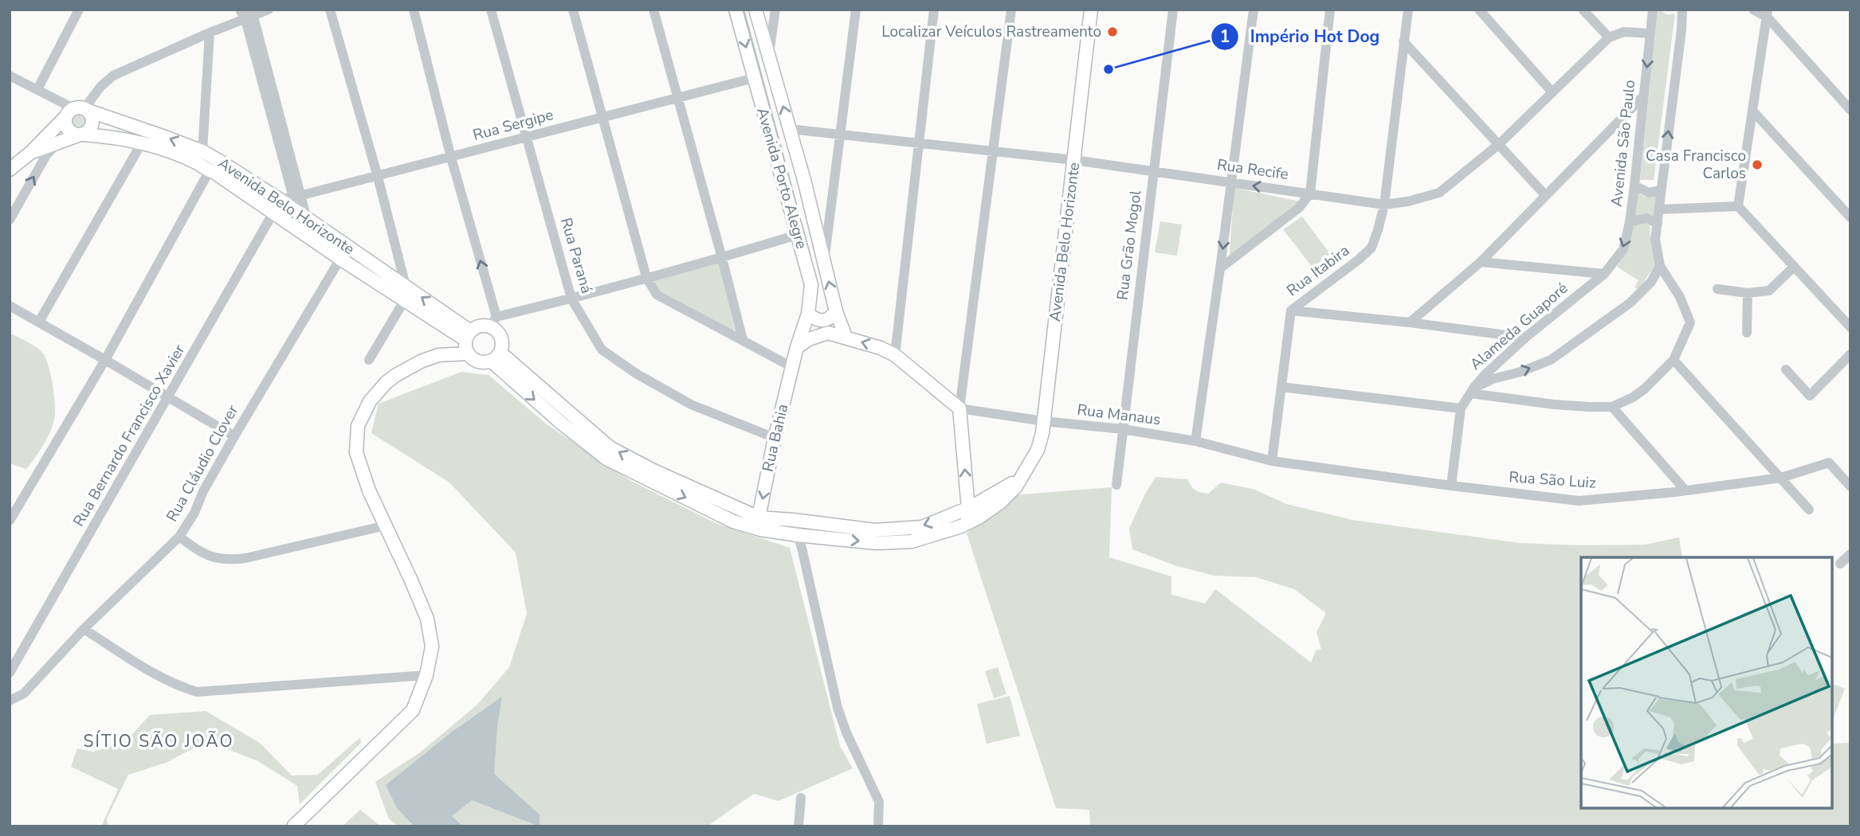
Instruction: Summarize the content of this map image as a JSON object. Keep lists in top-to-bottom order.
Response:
{
  "streets": {
    "main road": ["Avenida Porto Alegre", "Avenida Belo Horizonte", "Rua Bahia"],
    "street": [
      "Rua Sergipe",
      "Avenida São Paulo",
      "Rua Recife",
      "Rua Grão Mogol",
      "Rua Paraná",
      "Rua Itabira",
      "Alameda Guaporé",
      "Rua Manaus",
      "Rua Bernardo Francisco Xavier",
      "Rua Cláudio Clover",
      "Rua São Luiz"
    ]
  },
  "crossings": [
    ["Rua Sergipe", "Avenida Porto Alegre"],
    ["Rua Sergipe", "Avenida Belo Horizonte"],
    ["Rua Sergipe", "Rua Paraná"],
    ["Avenida São Paulo", "Alameda Guaporé"],
    ["Rua Recife", "Avenida Porto Alegre"],
    ["Rua Recife", "Avenida Belo Horizonte"],
    ["Rua Recife", "Rua Grão Mogol"],
    ["Rua Recife", "Rua Itabira"],
    ["Avenida Porto Alegre", "Rua Bahia"],
    ["Avenida Belo Horizonte", "Rua Manaus"],
    ["Avenida Belo Horizonte", "Rua Bernardo Francisco Xavier"],
    ["Avenida Belo Horizonte", "Rua Bahia"],
    ["Avenida Belo Horizonte", "Rua Cláudio Clover"],
    ["Rua Grão Mogol", "Rua Manaus"],
    ["Rua Paraná", "Rua Bahia"],
    ["Rua Itabira", "Rua Manaus"],
    ["Rua Itabira", "Rua São Luiz"],
    ["Rua Manaus", "Rua São Luiz"]
  ],
  "one_way": ["Rua Bahia"],
  "districts": ["SÍTIO SÃO JOÃO"],
  "places": ["Localizar Veículos Rastreamento", "Império Hot Dog", "Casa Francisco Carlos"]
}
